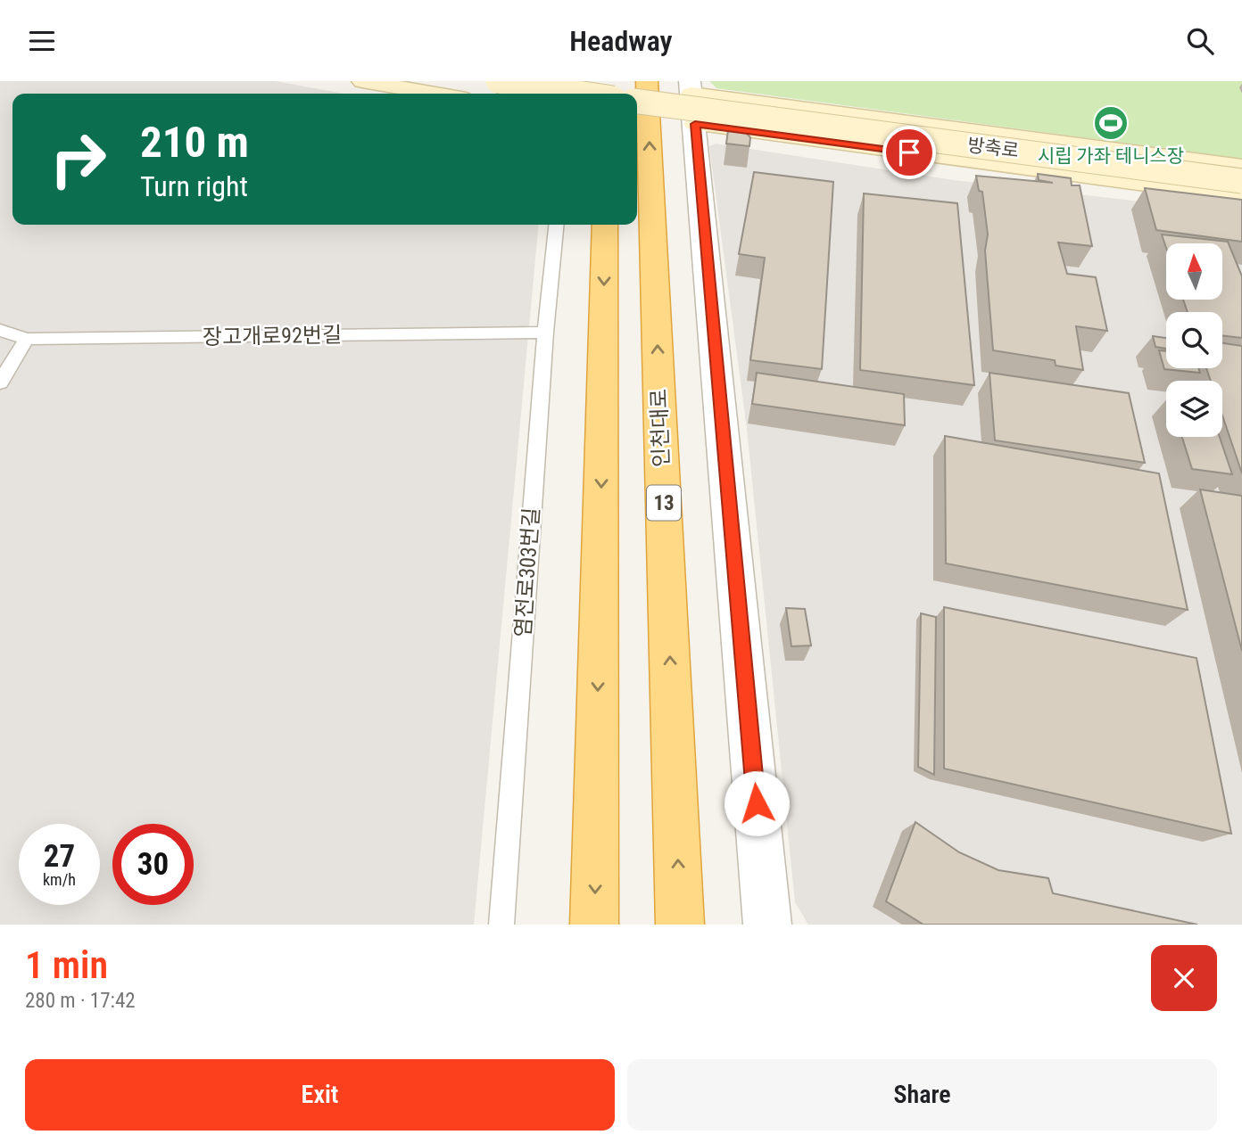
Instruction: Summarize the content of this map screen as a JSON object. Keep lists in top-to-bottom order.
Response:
{
  "streets": {
    "highway": ["인천대로", "13"],
    "main road": ["방축로"],
    "lane": ["장고개로92번길", "염전로303번길"]
  },
  "crossings": [
    ["장고개로92번길", "염전로303번길"]
  ],
  "places": {
    "sports": ["시립 가좌 테니스장"]
  },
  "north": "top",
  "page": {
    "header": "Headway",
    "turn": ["210 m", "Turn right"],
    "speed": "27 km/h",
    "limit": "30",
    "heading": ["1 min", "280 m · 17:42"],
    "buttons": ["Exit", "Share"]
  }
}
